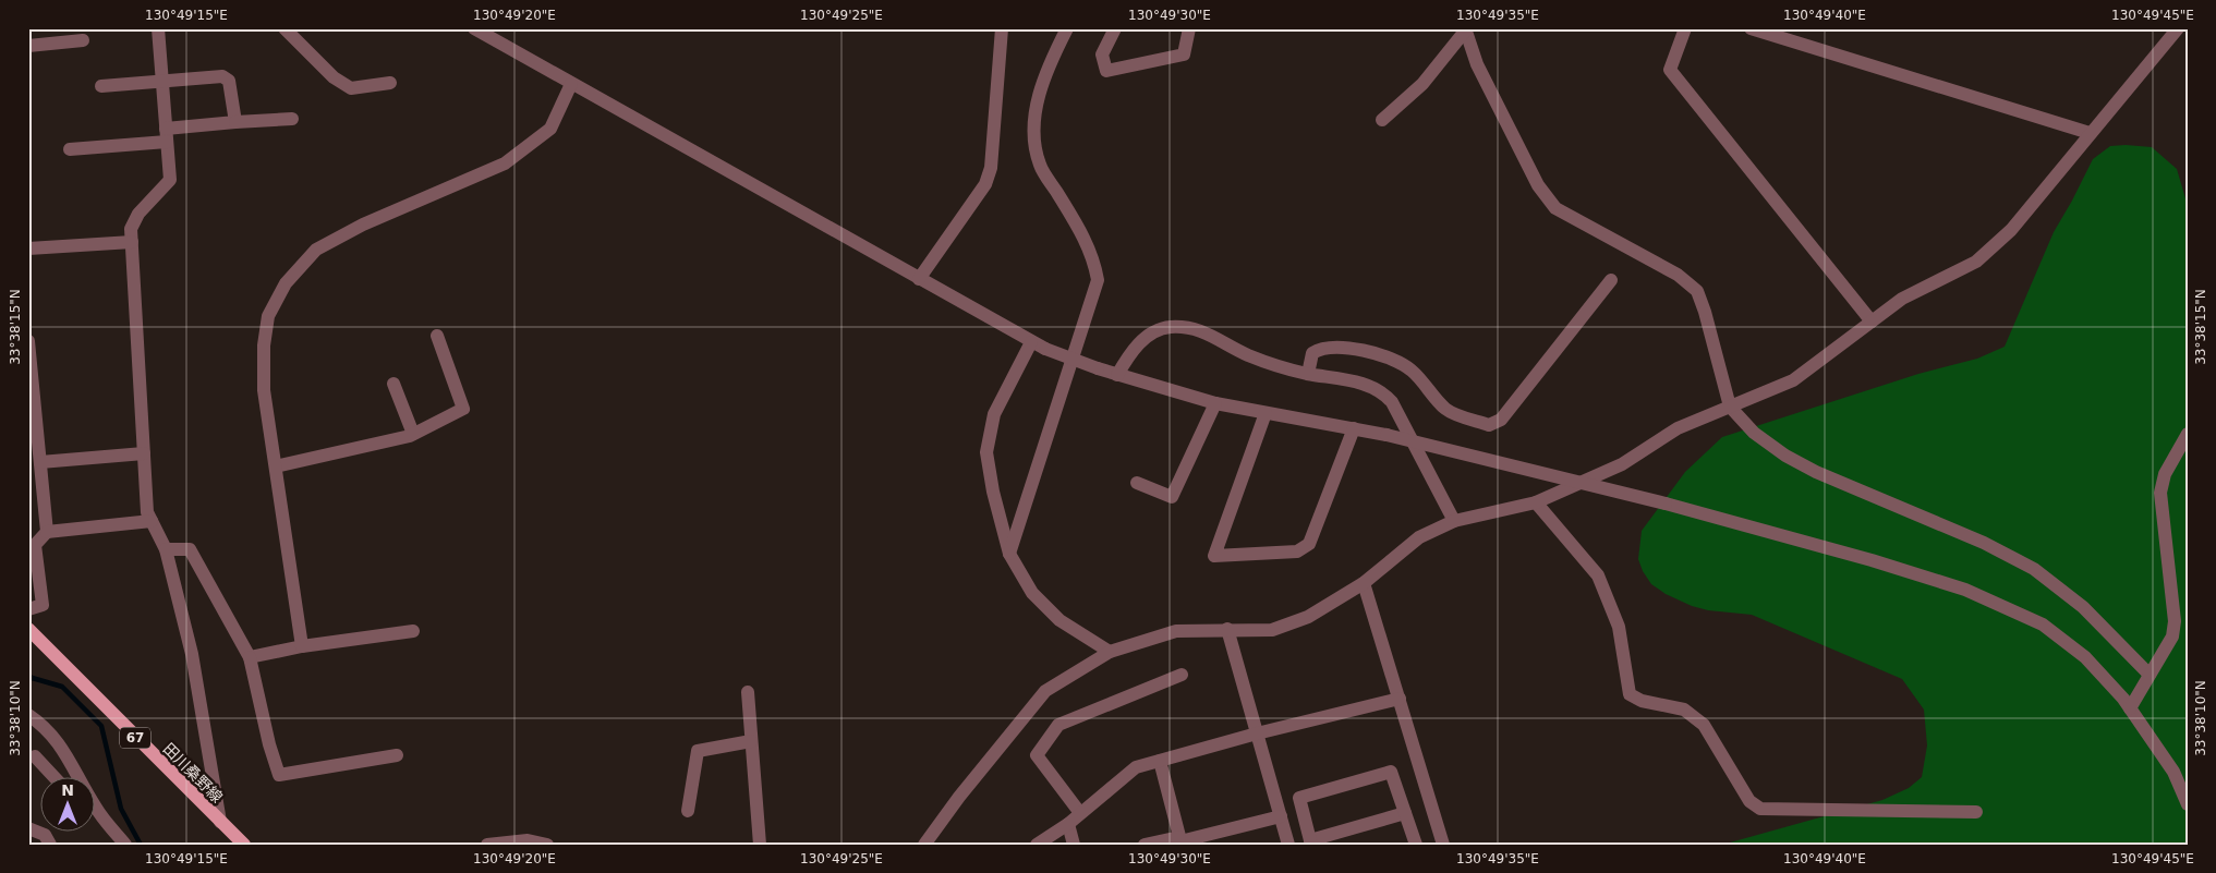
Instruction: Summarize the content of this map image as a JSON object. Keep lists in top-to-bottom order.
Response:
{
  "streets": {
    "main road": ["67", "田川桑野線"]
  },
  "north": "top",
  "coordinates": [
    "130°49'15\"E",
    "130°49'20\"E",
    "130°49'25\"E",
    "130°49'30\"E",
    "130°49'35\"E",
    "130°49'40\"E",
    "130°49'45\"E",
    "33°38'15\"N",
    "33°38'10\"N"
  ]
}
